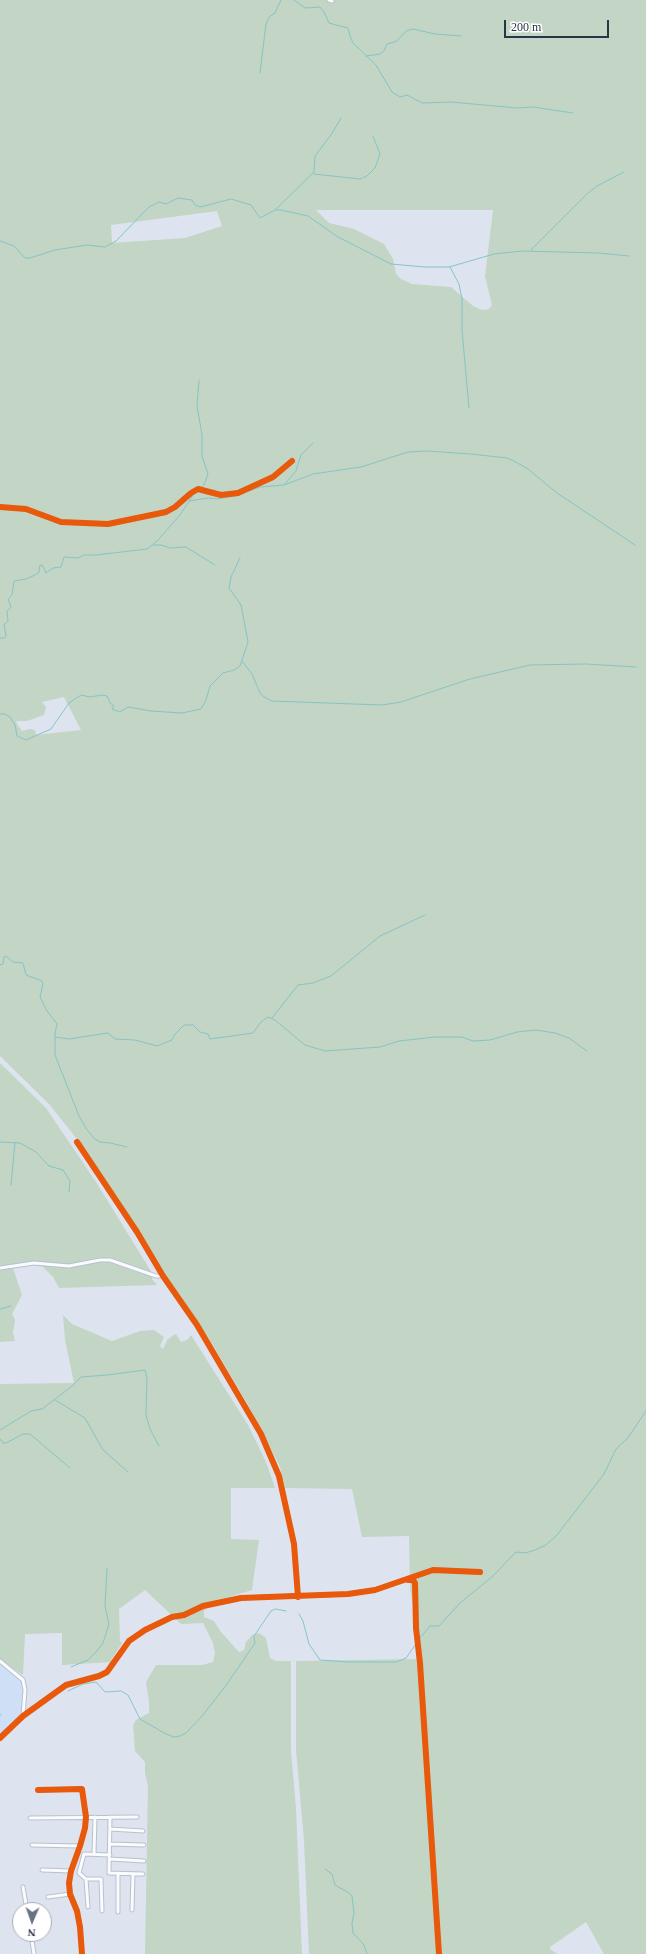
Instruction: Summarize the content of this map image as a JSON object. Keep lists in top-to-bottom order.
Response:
{
  "scale_bar": "200 m",
  "north": "bottom"
}
